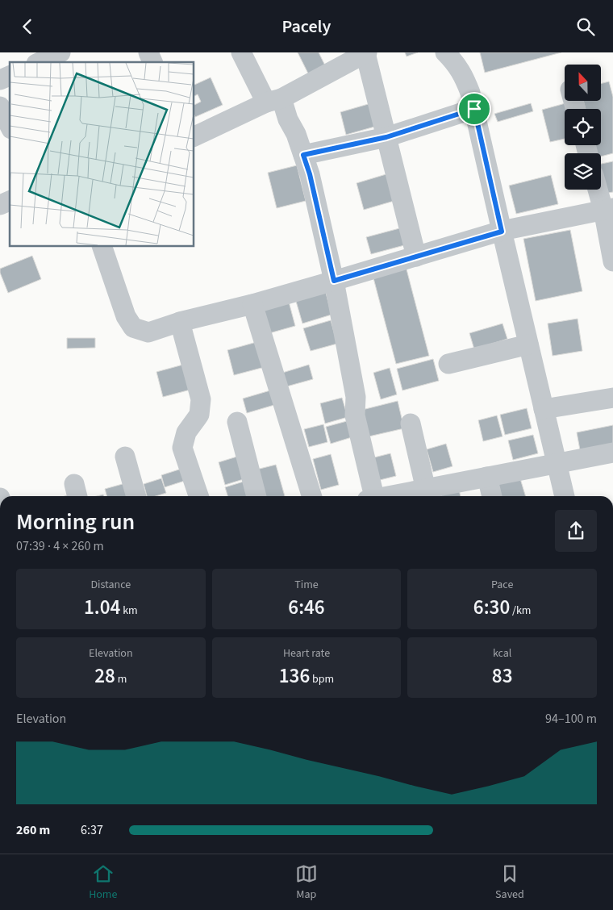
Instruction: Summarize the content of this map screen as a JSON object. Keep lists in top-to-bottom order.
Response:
{
  "north": "top",
  "page": {
    "header": "Pacely",
    "heading": ["Morning run", "07:39 · 4 × 260 m"],
    "stats": [
      ["Distance", "1.04 km"],
      ["Time", "6:46"],
      ["Pace", "6:30 /km"],
      ["Elevation", "28 m"],
      ["Heart rate", "136 bpm"],
      ["kcal", "83"]
    ],
    "chart": ["Elevation", "94–100 m"],
    "list": [
      {
        "name": "260 m",
        "note": "6:37"
      }
    ],
    "tabs": ["Home", "Map", "Saved"]
  }
}
